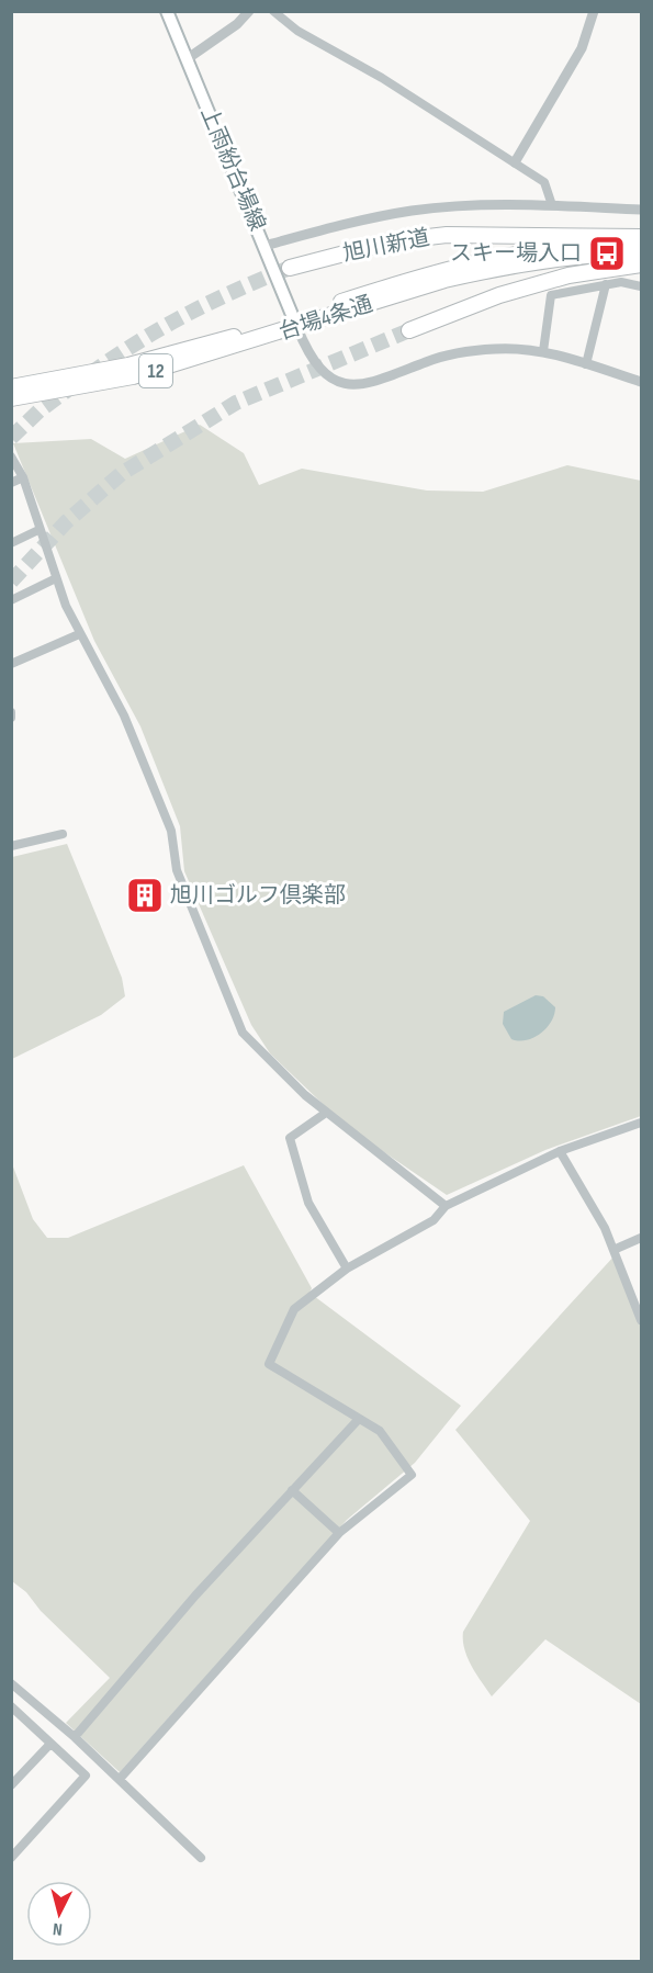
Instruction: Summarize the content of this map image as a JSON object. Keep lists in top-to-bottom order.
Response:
{
  "streets": {
    "highway": ["旭川新道", "台場4条通", "12"],
    "main road": ["上雨紛台場線"]
  },
  "crossings": [
    ["上雨紛台場線", "台場4条通"]
  ],
  "places": {
    "bus stop": ["スキー場入口"],
    "building": ["旭川ゴルフ倶楽部"]
  },
  "north": "bottom"
}
